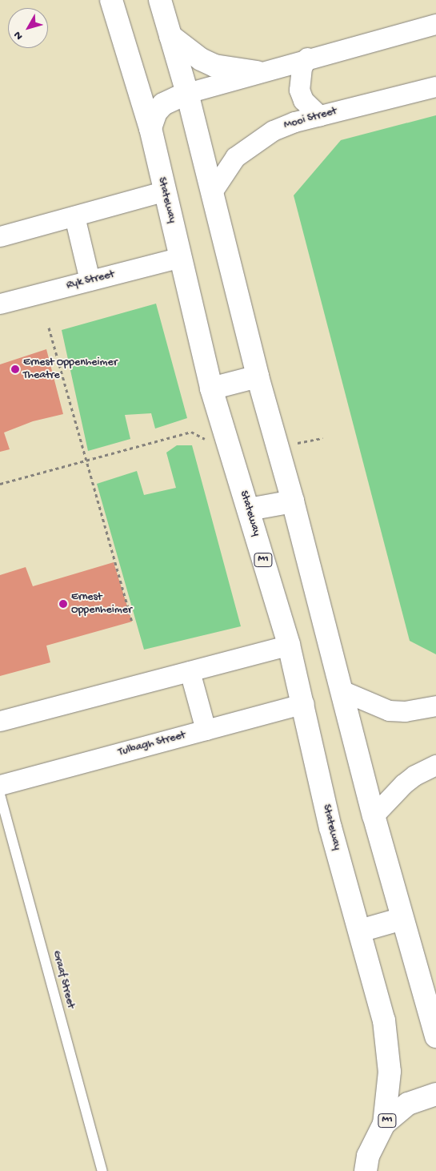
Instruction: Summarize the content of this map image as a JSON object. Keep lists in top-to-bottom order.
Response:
{
  "streets": {
    "main road": ["Stateway", "M1"],
    "street": ["Mooi Street", "Ryk Street", "Tulbagh Street"],
    "lane": ["Graaf Street"]
  },
  "crossings": [
    ["Stateway", "Ryk Street"],
    ["Stateway", "M1"],
    ["Stateway", "Tulbagh Street"]
  ],
  "places": ["Ernest Oppenheimer Theatre", "Ernest Oppenheimer"],
  "north": "bottom left"
}
